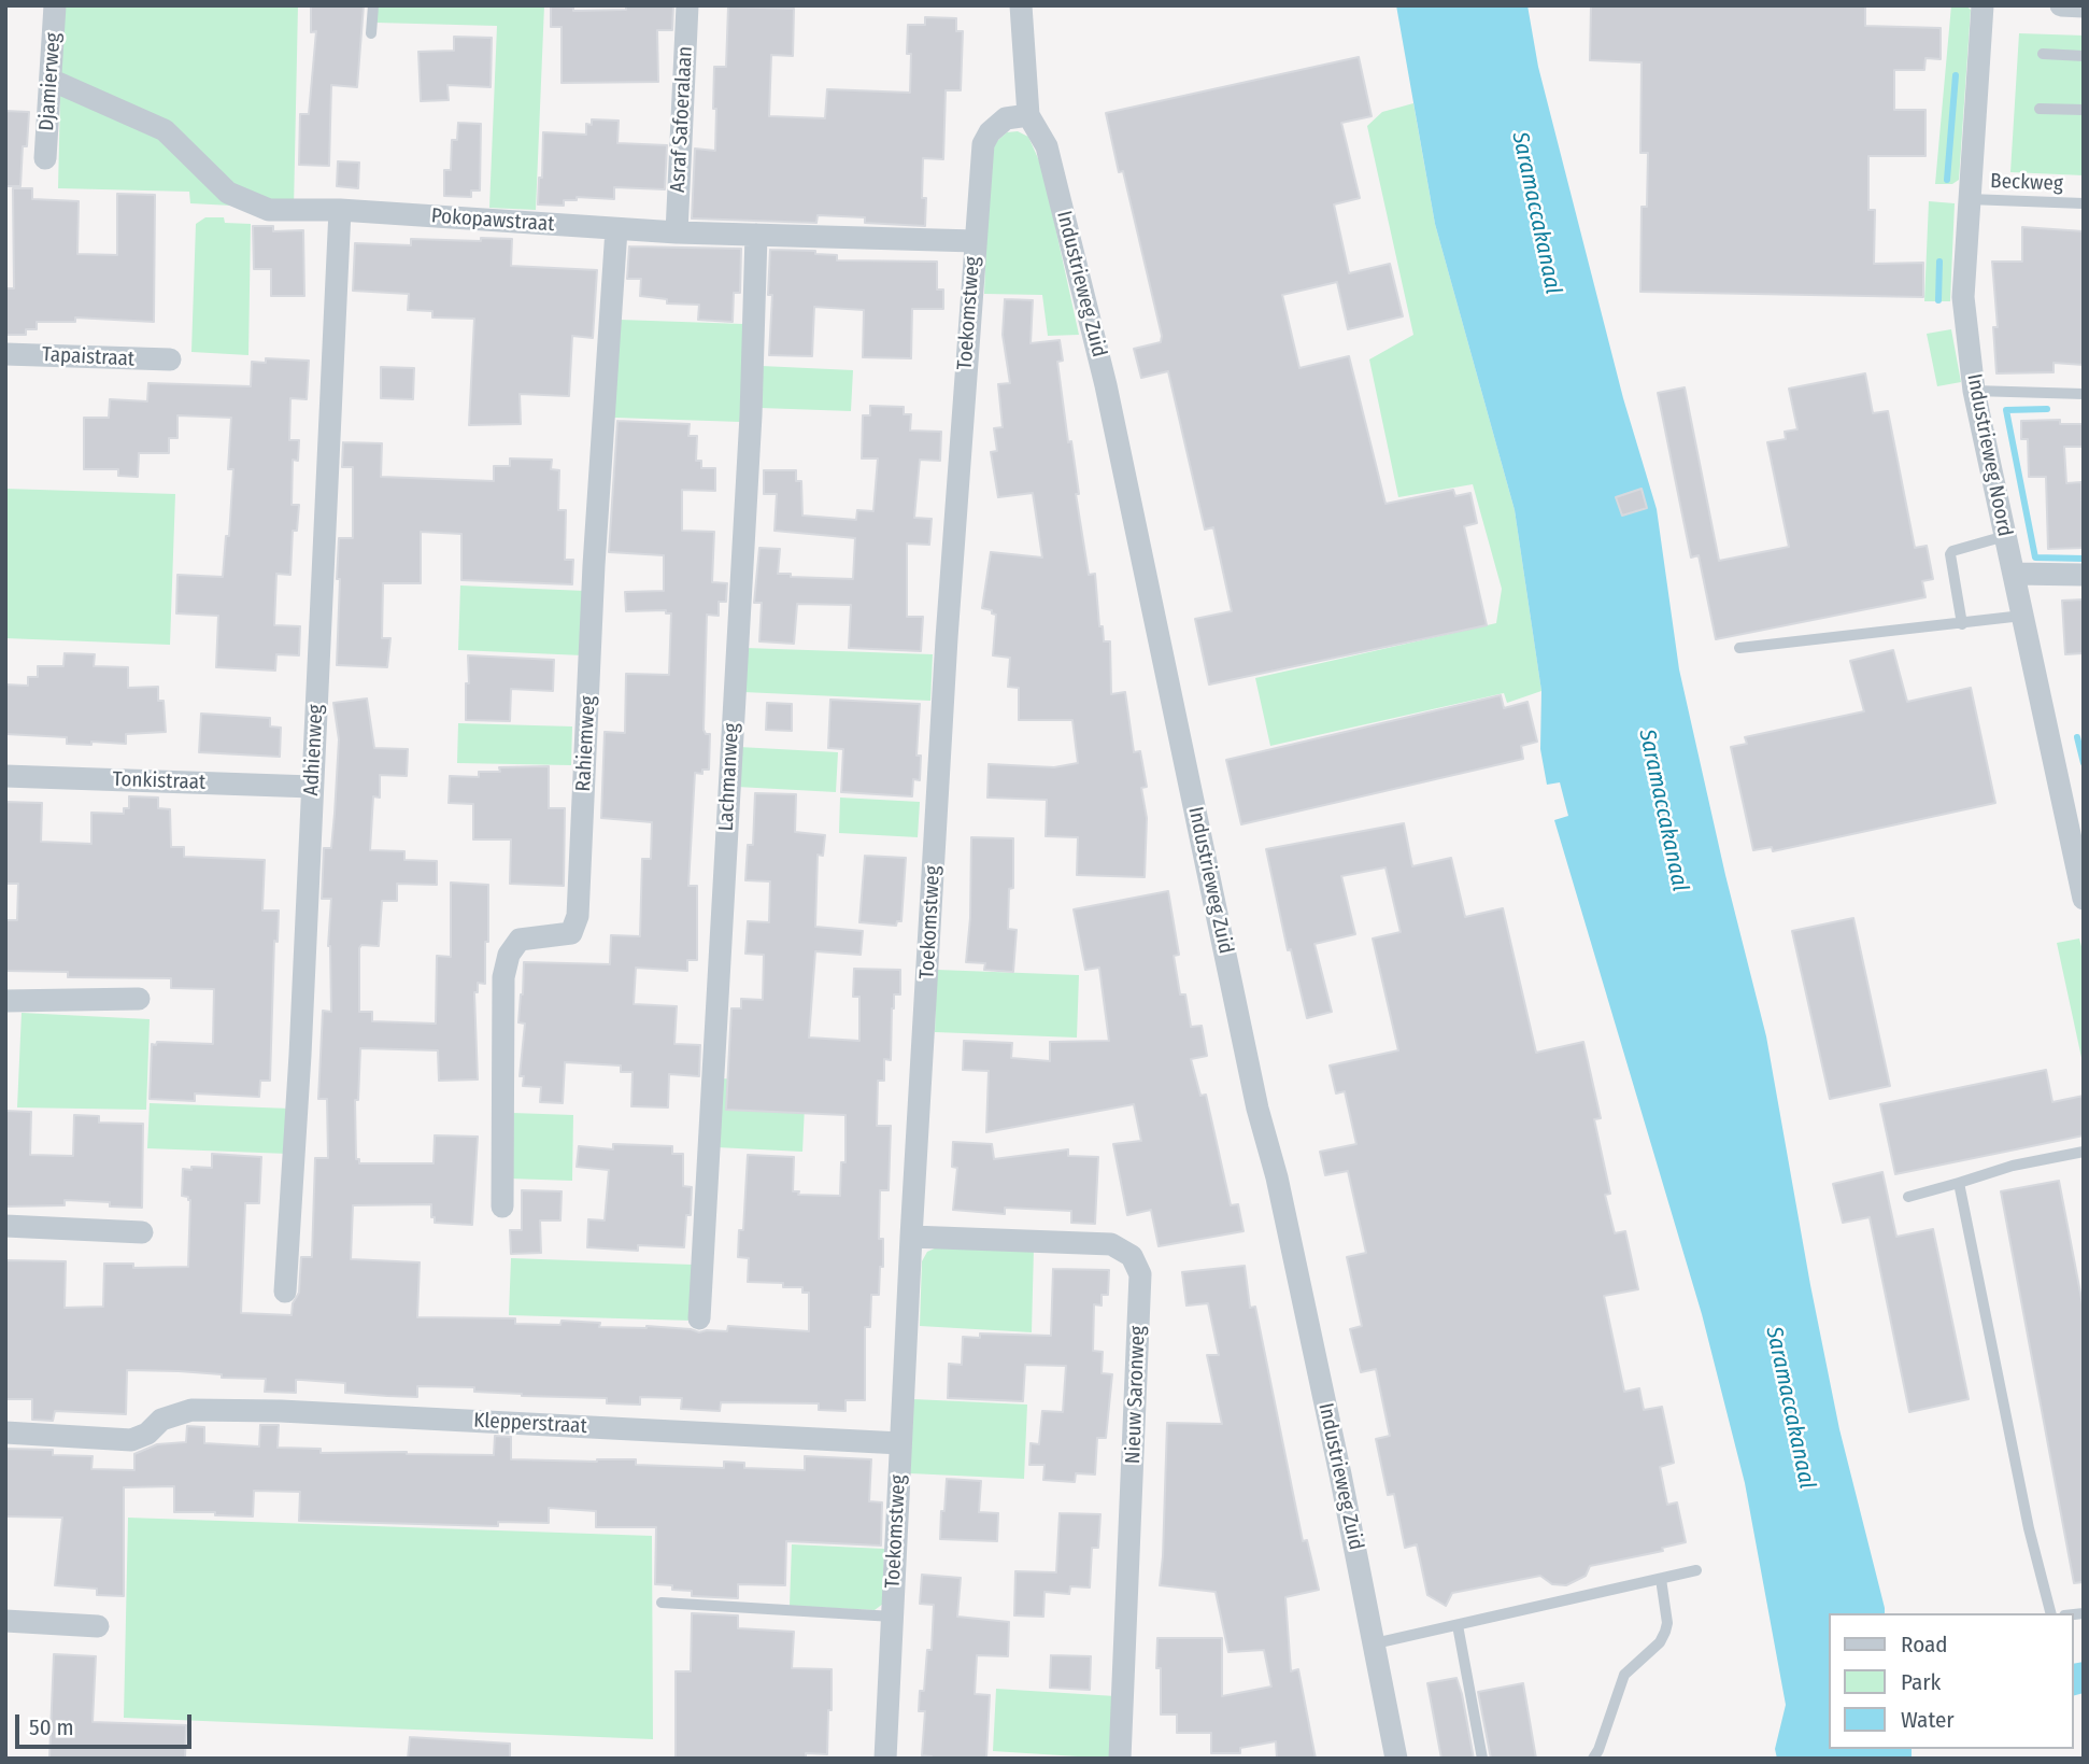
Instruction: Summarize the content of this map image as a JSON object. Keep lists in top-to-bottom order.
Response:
{
  "streets": {
    "street": [
      "Djamierweg",
      "Asraf Safoeralaan",
      "Pokopawstraat",
      "Industrieweg Zuid",
      "Toekomstweg",
      "Tapaistraat",
      "Industrieweg Noord",
      "Rahiemweg",
      "Adhienweg",
      "Lachmanweg",
      "Tonkistraat",
      "Nieuw Saronweg",
      "Klepperstraat"
    ],
    "lane": ["Beckweg"]
  },
  "crossings": [
    ["Djamierweg", "Pokopawstraat"],
    ["Asraf Safoeralaan", "Pokopawstraat"],
    ["Beckweg", "Industrieweg Noord"],
    ["Pokopawstraat", "Toekomstweg"],
    ["Pokopawstraat", "Rahiemweg"],
    ["Pokopawstraat", "Adhienweg"],
    ["Pokopawstraat", "Lachmanweg"],
    ["Industrieweg Zuid", "Toekomstweg"],
    ["Toekomstweg", "Nieuw Saronweg"],
    ["Toekomstweg", "Klepperstraat"],
    ["Adhienweg", "Tonkistraat"]
  ],
  "water": ["Saramaccakanaal"],
  "legend": ["Road", "Park", "Water"],
  "scale_bar": "50 m"
}
